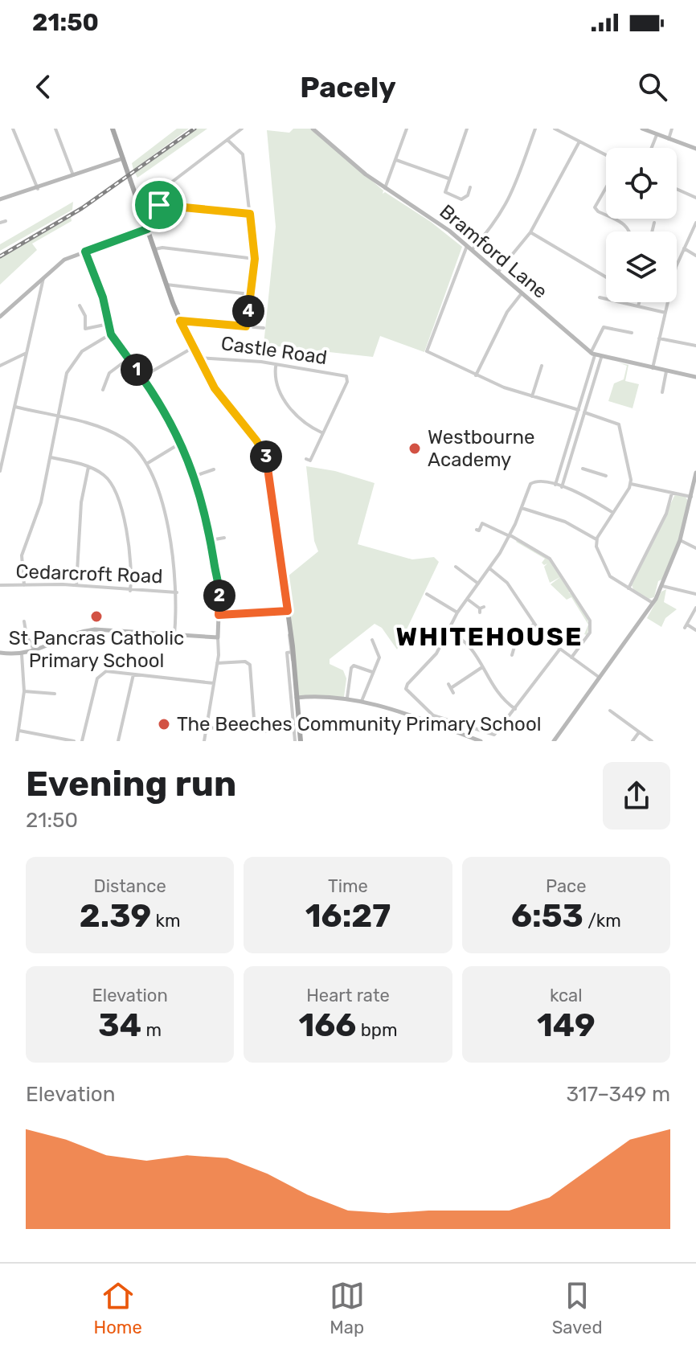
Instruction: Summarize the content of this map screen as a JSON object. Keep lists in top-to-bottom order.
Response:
{
  "streets": {
    "street": ["Bramford Lane", "Castle Road", "Cedarcroft Road"]
  },
  "districts": ["WHITEHOUSE"],
  "places": ["Westbourne Academy", "St Pancras Catholic Primary School", "The Beeches Community Primary School"],
  "page": {
    "status": "21:50",
    "header": "Pacely",
    "pins": [
      "4",
      "1",
      "3",
      "2"
    ],
    "heading": ["Evening run", "21:50"],
    "stats": [
      ["Distance", "2.39 km"],
      ["Time", "16:27"],
      ["Pace", "6:53 /km"],
      ["Elevation", "34 m"],
      ["Heart rate", "166 bpm"],
      ["kcal", "149"]
    ],
    "chart": ["Elevation", "317–349 m"],
    "tabs": ["Home", "Map", "Saved"]
  }
}
